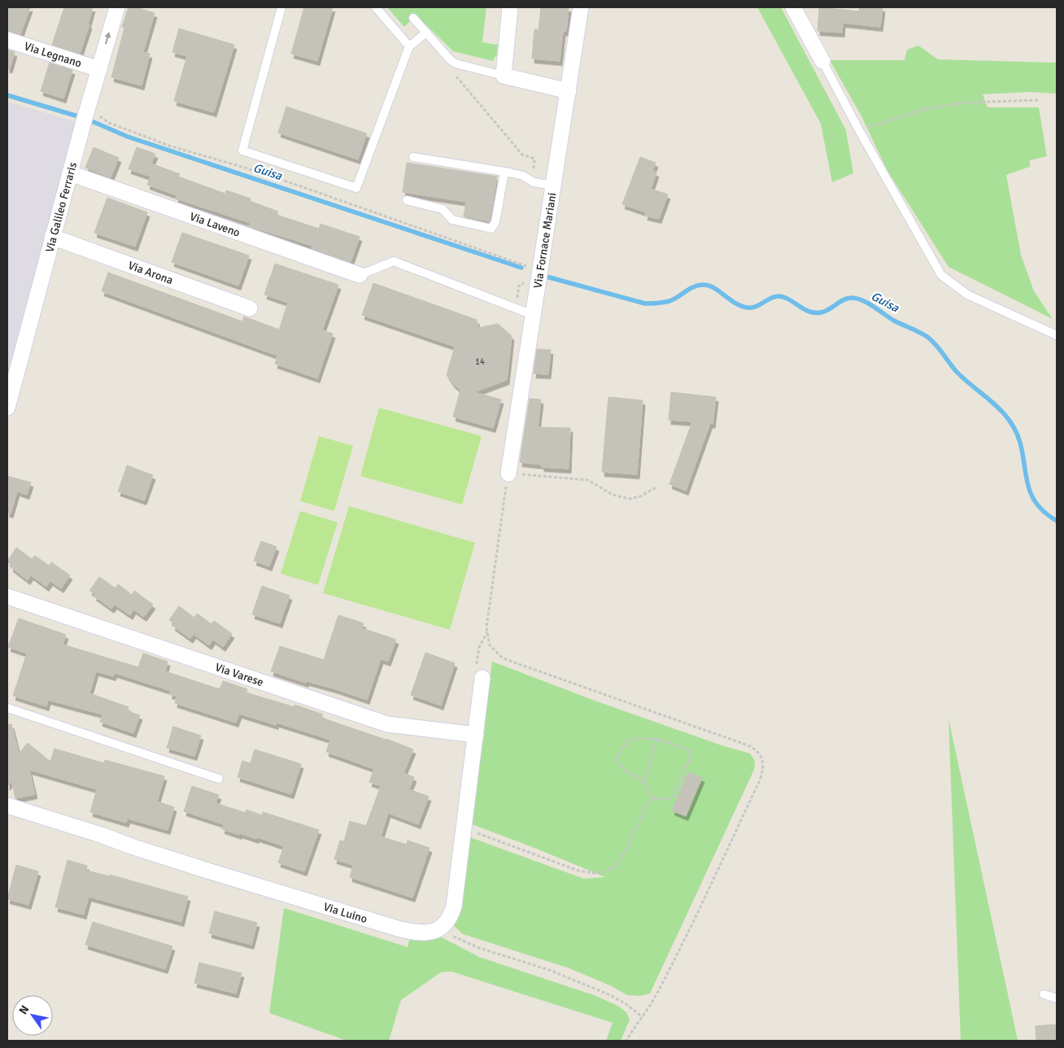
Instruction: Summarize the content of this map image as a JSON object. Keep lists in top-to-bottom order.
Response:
{
  "streets": {
    "street": [
      "Via Legnano",
      "Via Galileo Ferraris",
      "Via Laveno",
      "Via Fornace Mariani",
      "Via Arona",
      "Via Varese",
      "Via Luino"
    ]
  },
  "crossings": [
    ["Via Legnano", "Via Galileo Ferraris"],
    ["Via Galileo Ferraris", "Via Laveno"],
    ["Via Galileo Ferraris", "Via Arona"]
  ],
  "water": ["Guisa"],
  "house_numbers": ["14"],
  "north": "top left"
}
